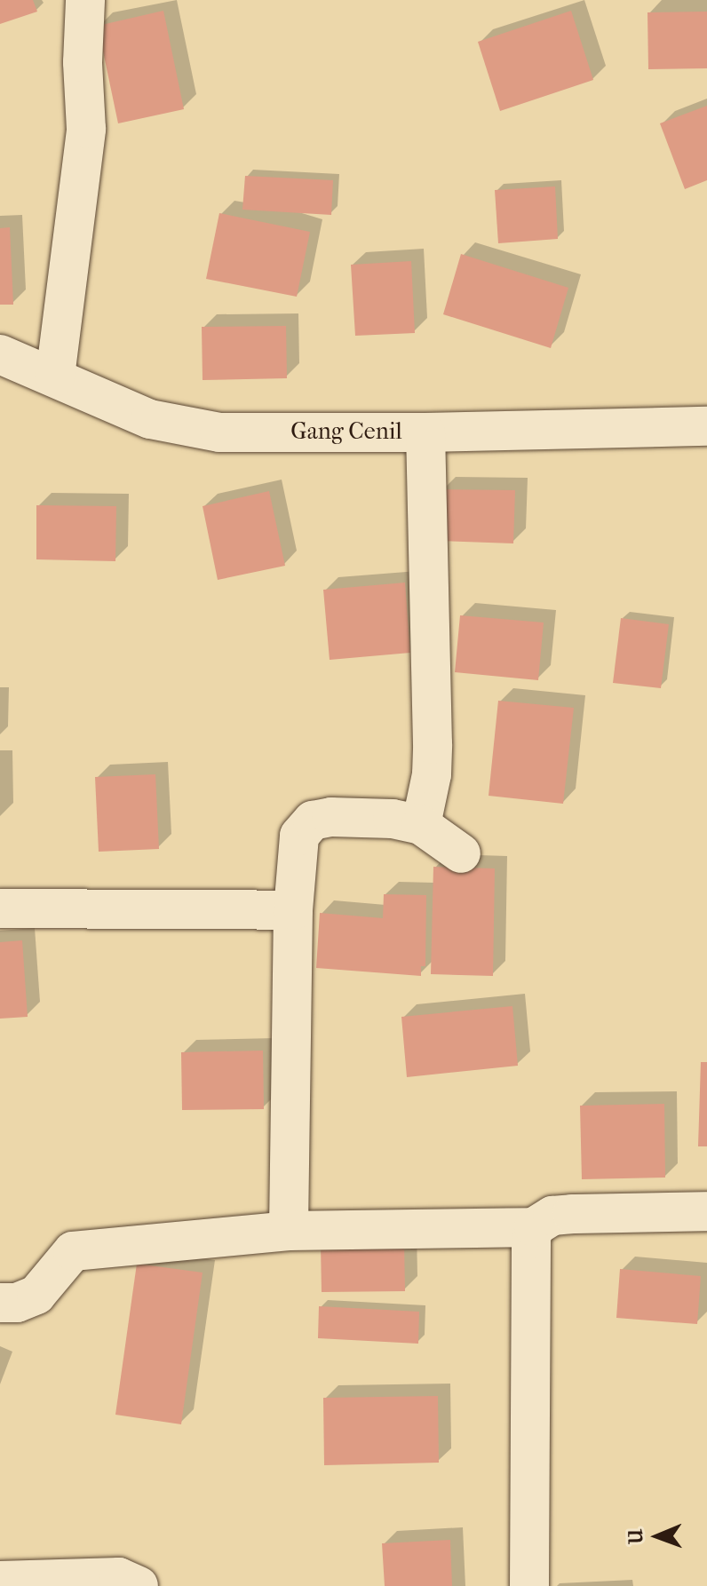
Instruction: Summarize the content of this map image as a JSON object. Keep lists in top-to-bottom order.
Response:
{
  "streets": {
    "street": ["Gang Cenil"]
  },
  "north": "left"
}
